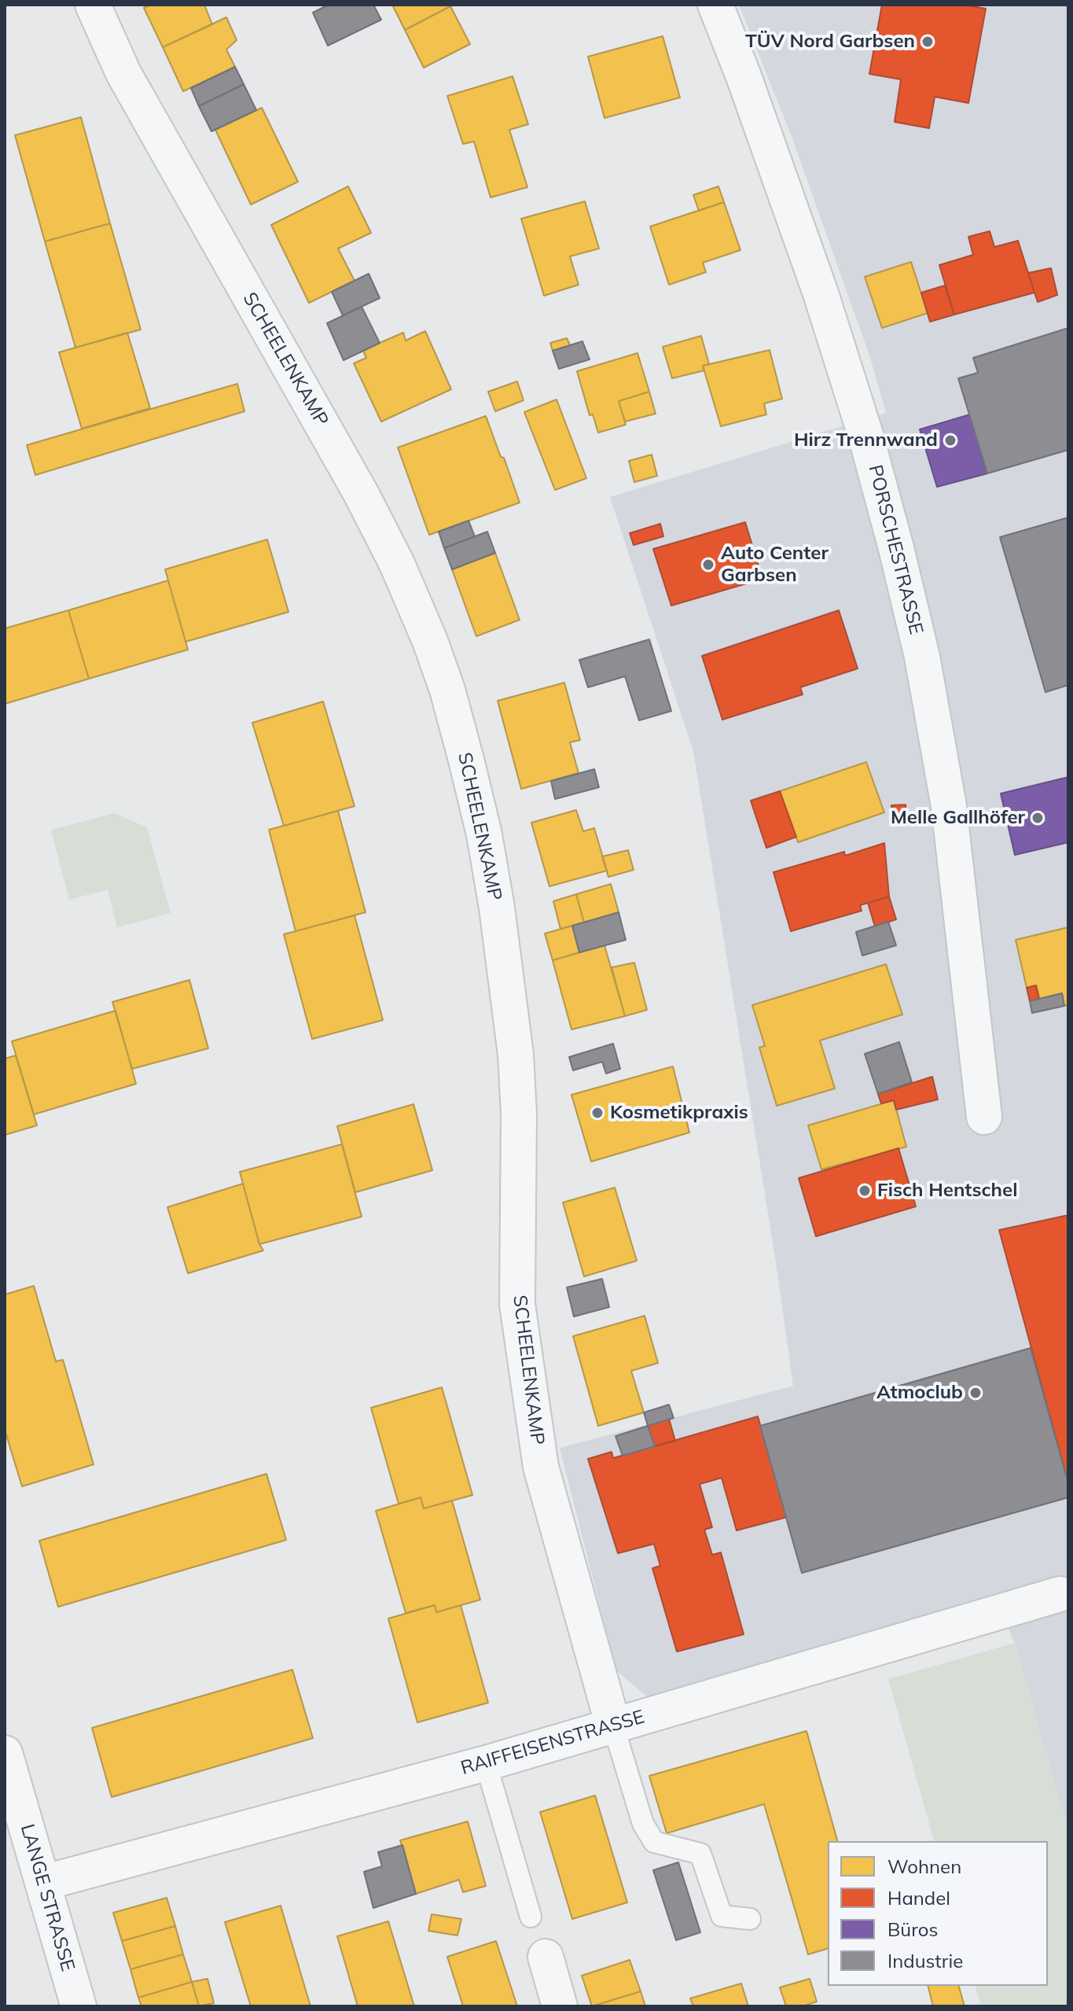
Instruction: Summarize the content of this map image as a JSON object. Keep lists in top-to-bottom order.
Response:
{
  "streets": {
    "street": [
      "SCHEELENKAMP",
      "PORSCHESTRASSE",
      "RAIFFEISENSTRASSE",
      "LANGE STRASSE"
    ]
  },
  "crossings": [
    ["SCHEELENKAMP", "RAIFFEISENSTRASSE"],
    ["RAIFFEISENSTRASSE", "LANGE STRASSE"]
  ],
  "places": [
    "TÜV Nord Garbsen",
    "Hirz Trennwand",
    "Auto Center Garbsen",
    "Melle Gallhöfer",
    "Kosmetikpraxis",
    "Fisch Hentschel",
    "Atmoclub"
  ],
  "legend": [
    "Wohnen",
    "Handel",
    "Büros",
    "Industrie"
  ]
}
